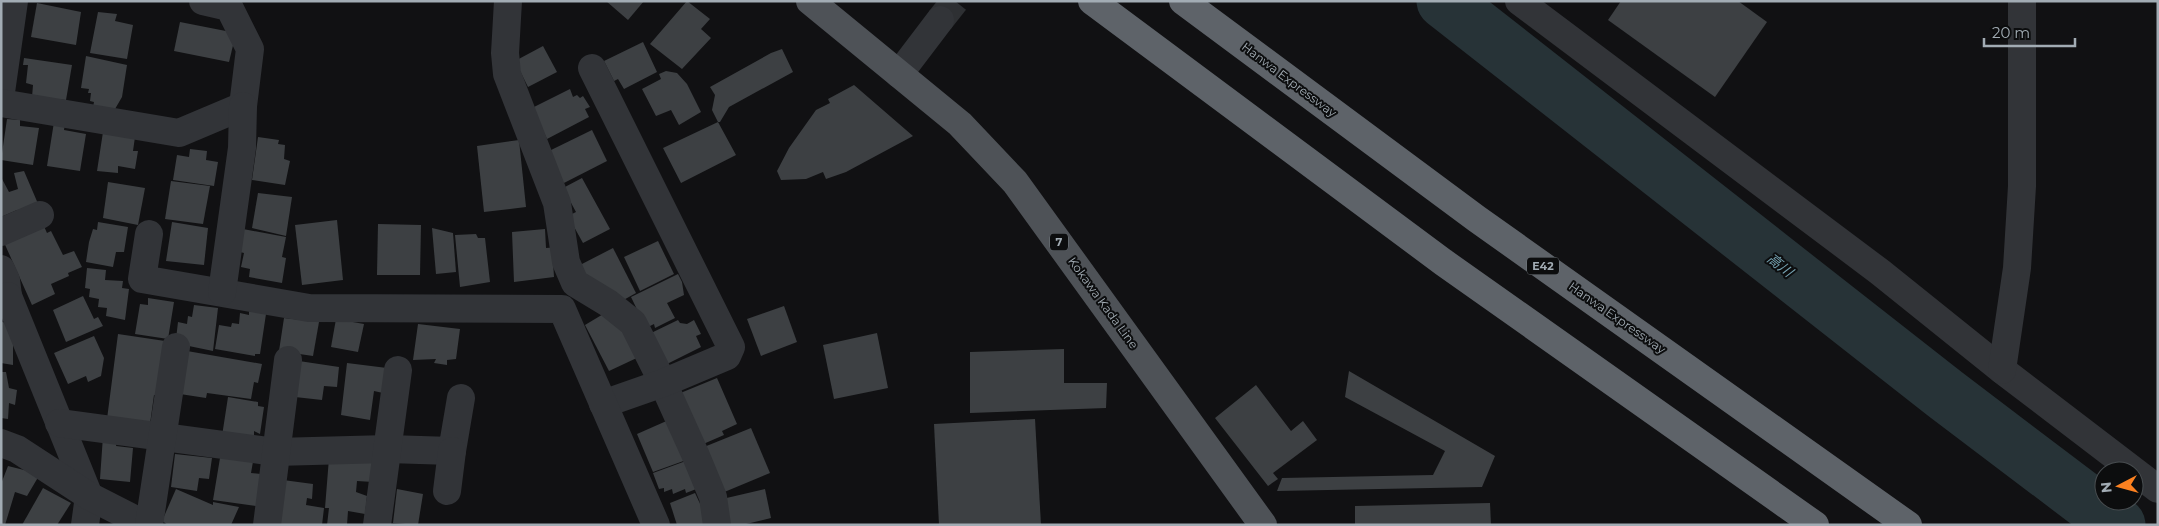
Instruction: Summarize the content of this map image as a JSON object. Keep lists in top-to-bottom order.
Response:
{
  "streets": {
    "highway": ["Hanwa Expressway", "E42"],
    "main road": ["7", "Kokawa Kada Line"]
  },
  "water": ["高川"],
  "scale_bar": "20 m",
  "north": "left"
}
